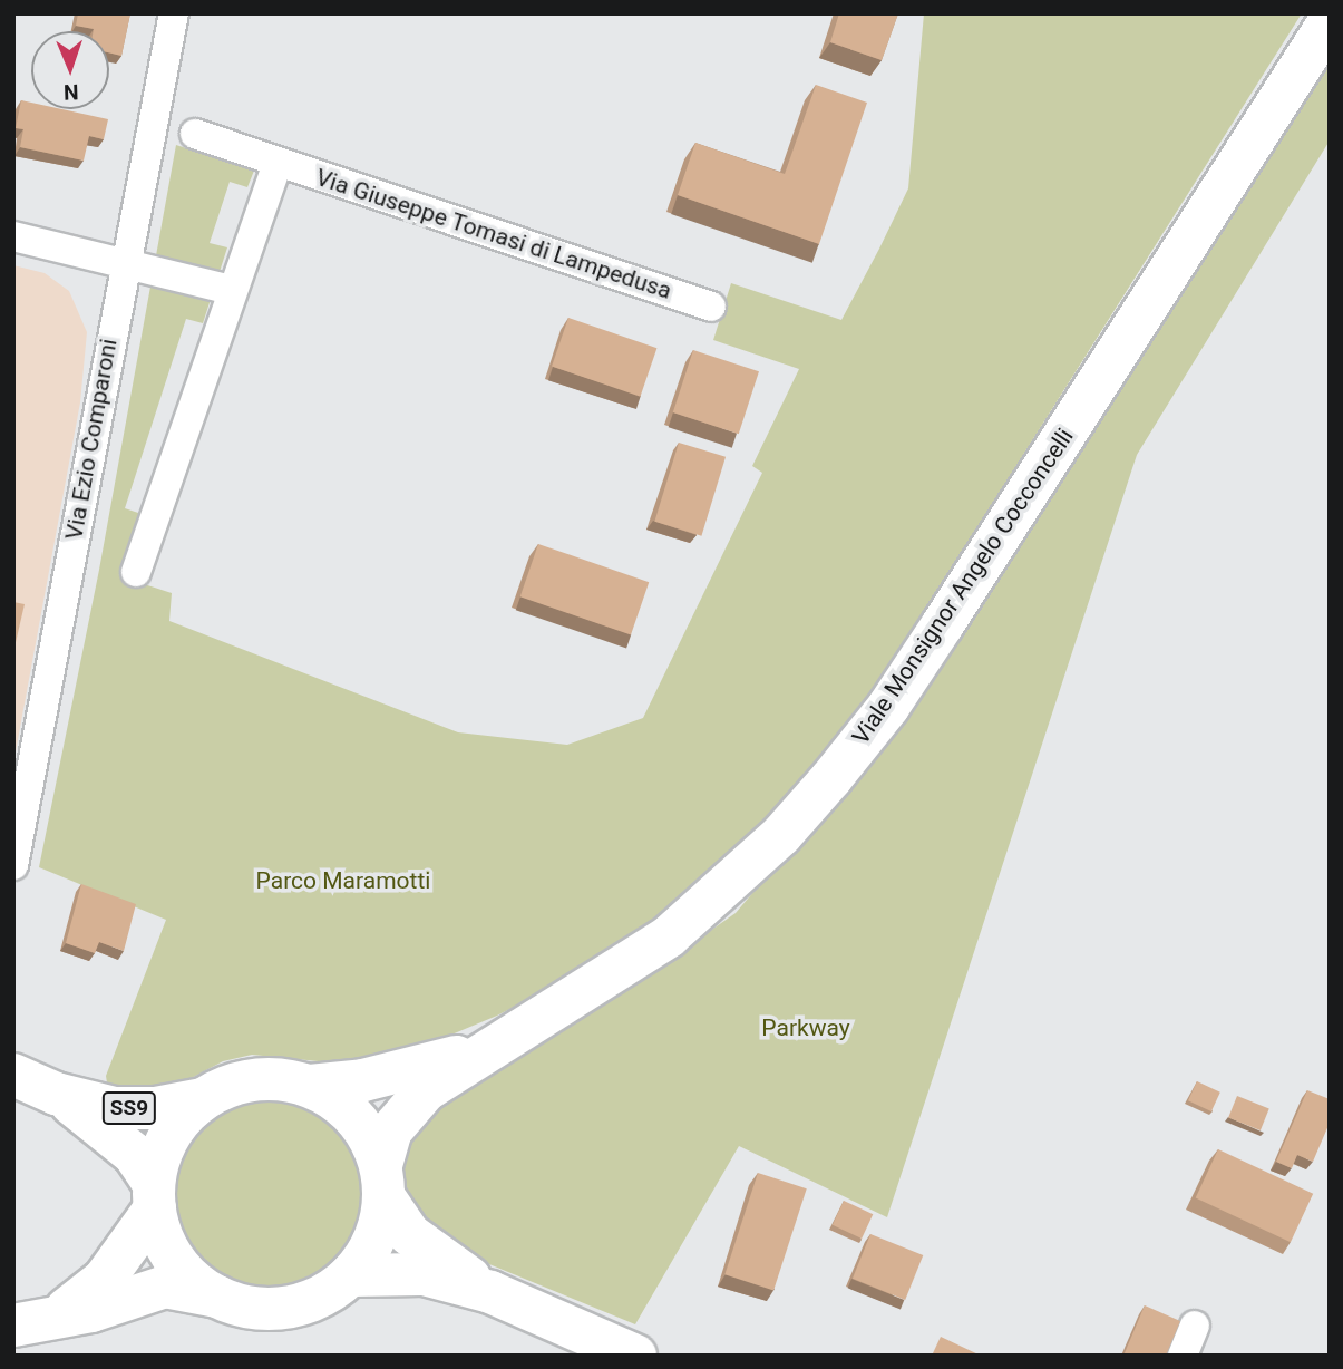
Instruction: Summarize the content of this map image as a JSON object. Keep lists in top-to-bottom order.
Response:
{
  "streets": {
    "main road": ["Viale Monsignor Angelo Cocconcelli", "SS9"],
    "street": ["Via Giuseppe Tomasi di Lampedusa", "Via Ezio Comparoni"]
  },
  "crossings": [
    ["Viale Monsignor Angelo Cocconcelli", "SS9"]
  ],
  "parks": ["Parco Maramotti", "Parkway"],
  "north": "bottom"
}
